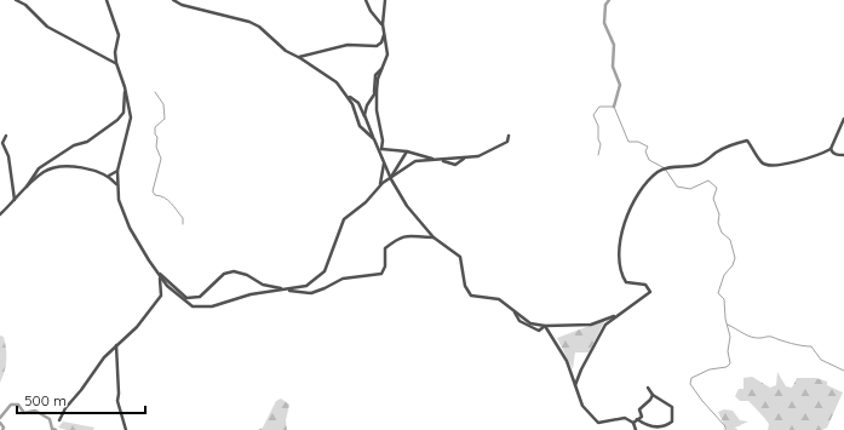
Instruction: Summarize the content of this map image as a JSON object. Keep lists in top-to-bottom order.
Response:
{
  "scale_bar": "500 m"
}
